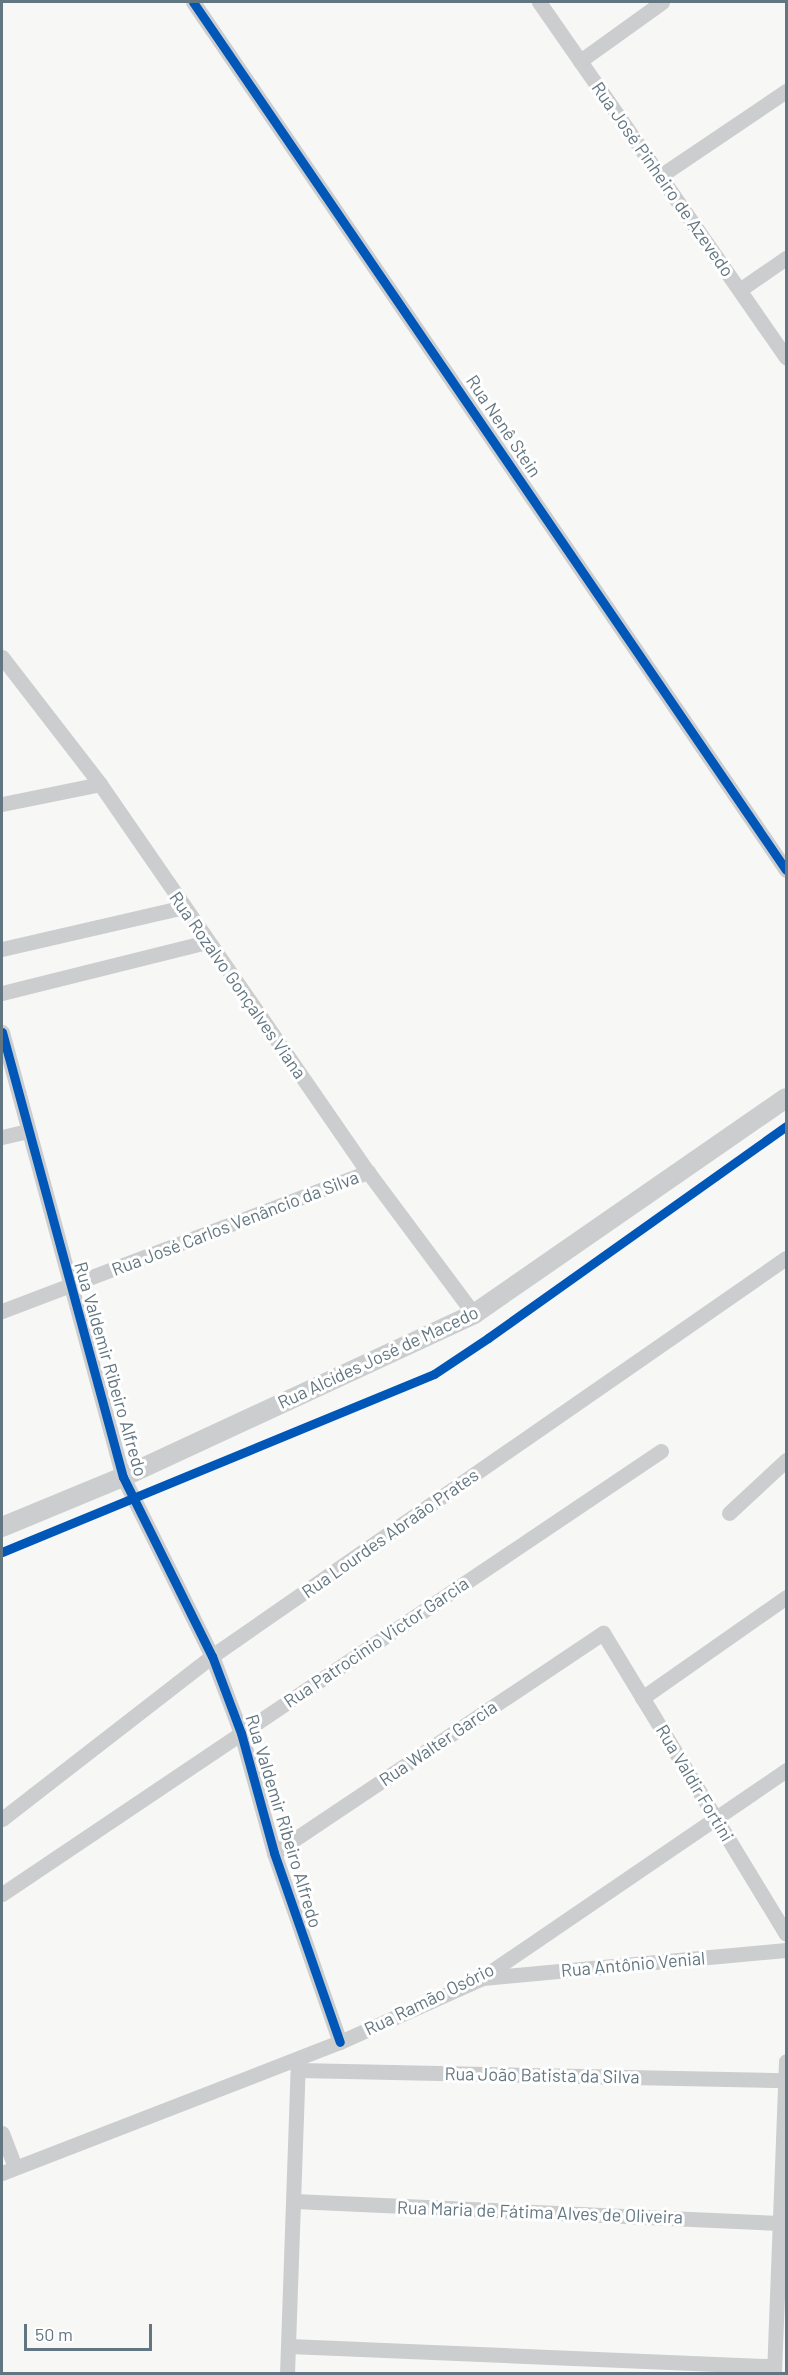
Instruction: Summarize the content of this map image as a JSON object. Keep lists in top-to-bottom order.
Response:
{
  "streets": {
    "street": [
      "Rua José Pinheiro de Azevedo",
      "Rua Nenê Stein",
      "Rua Rozalvo Gonçalves Viana",
      "Rua José Carlos Venâncio da Silva",
      "Rua Alcídes José de Macedo",
      "Rua Valdemir Ribeiro Alfredo",
      "Rua Lourdes Abraão Prates",
      "Rua Patrocinio Victor Garcia",
      "Rua Walter Garcia",
      "Rua Valdir Fortini",
      "Rua Antônio Venial",
      "Rua Ramão Osório",
      "Rua João Batista da Silva",
      "Rua Maria de Fátima Alves de Oliveira"
    ]
  },
  "crossings": [
    ["Rua Rozalvo Gonçalves Viana", "Rua José Carlos Venâncio da Silva"],
    ["Rua Rozalvo Gonçalves Viana", "Rua Alcídes José de Macedo"],
    ["Rua José Carlos Venâncio da Silva", "Rua Valdemir Ribeiro Alfredo"],
    ["Rua Alcídes José de Macedo", "Rua Valdemir Ribeiro Alfredo"],
    ["Rua Valdemir Ribeiro Alfredo", "Rua Lourdes Abraão Prates"],
    ["Rua Valdemir Ribeiro Alfredo", "Rua Patrocinio Victor Garcia"],
    ["Rua Valdemir Ribeiro Alfredo", "Rua Walter Garcia"],
    ["Rua Valdemir Ribeiro Alfredo", "Rua Ramão Osório"],
    ["Rua Walter Garcia", "Rua Valdir Fortini"],
    ["Rua Valdir Fortini", "Rua Ramão Osório"],
    ["Rua Antônio Venial", "Rua Ramão Osório"],
    ["Rua Ramão Osório", "Rua João Batista da Silva"]
  ],
  "scale_bar": "50 m"
}
